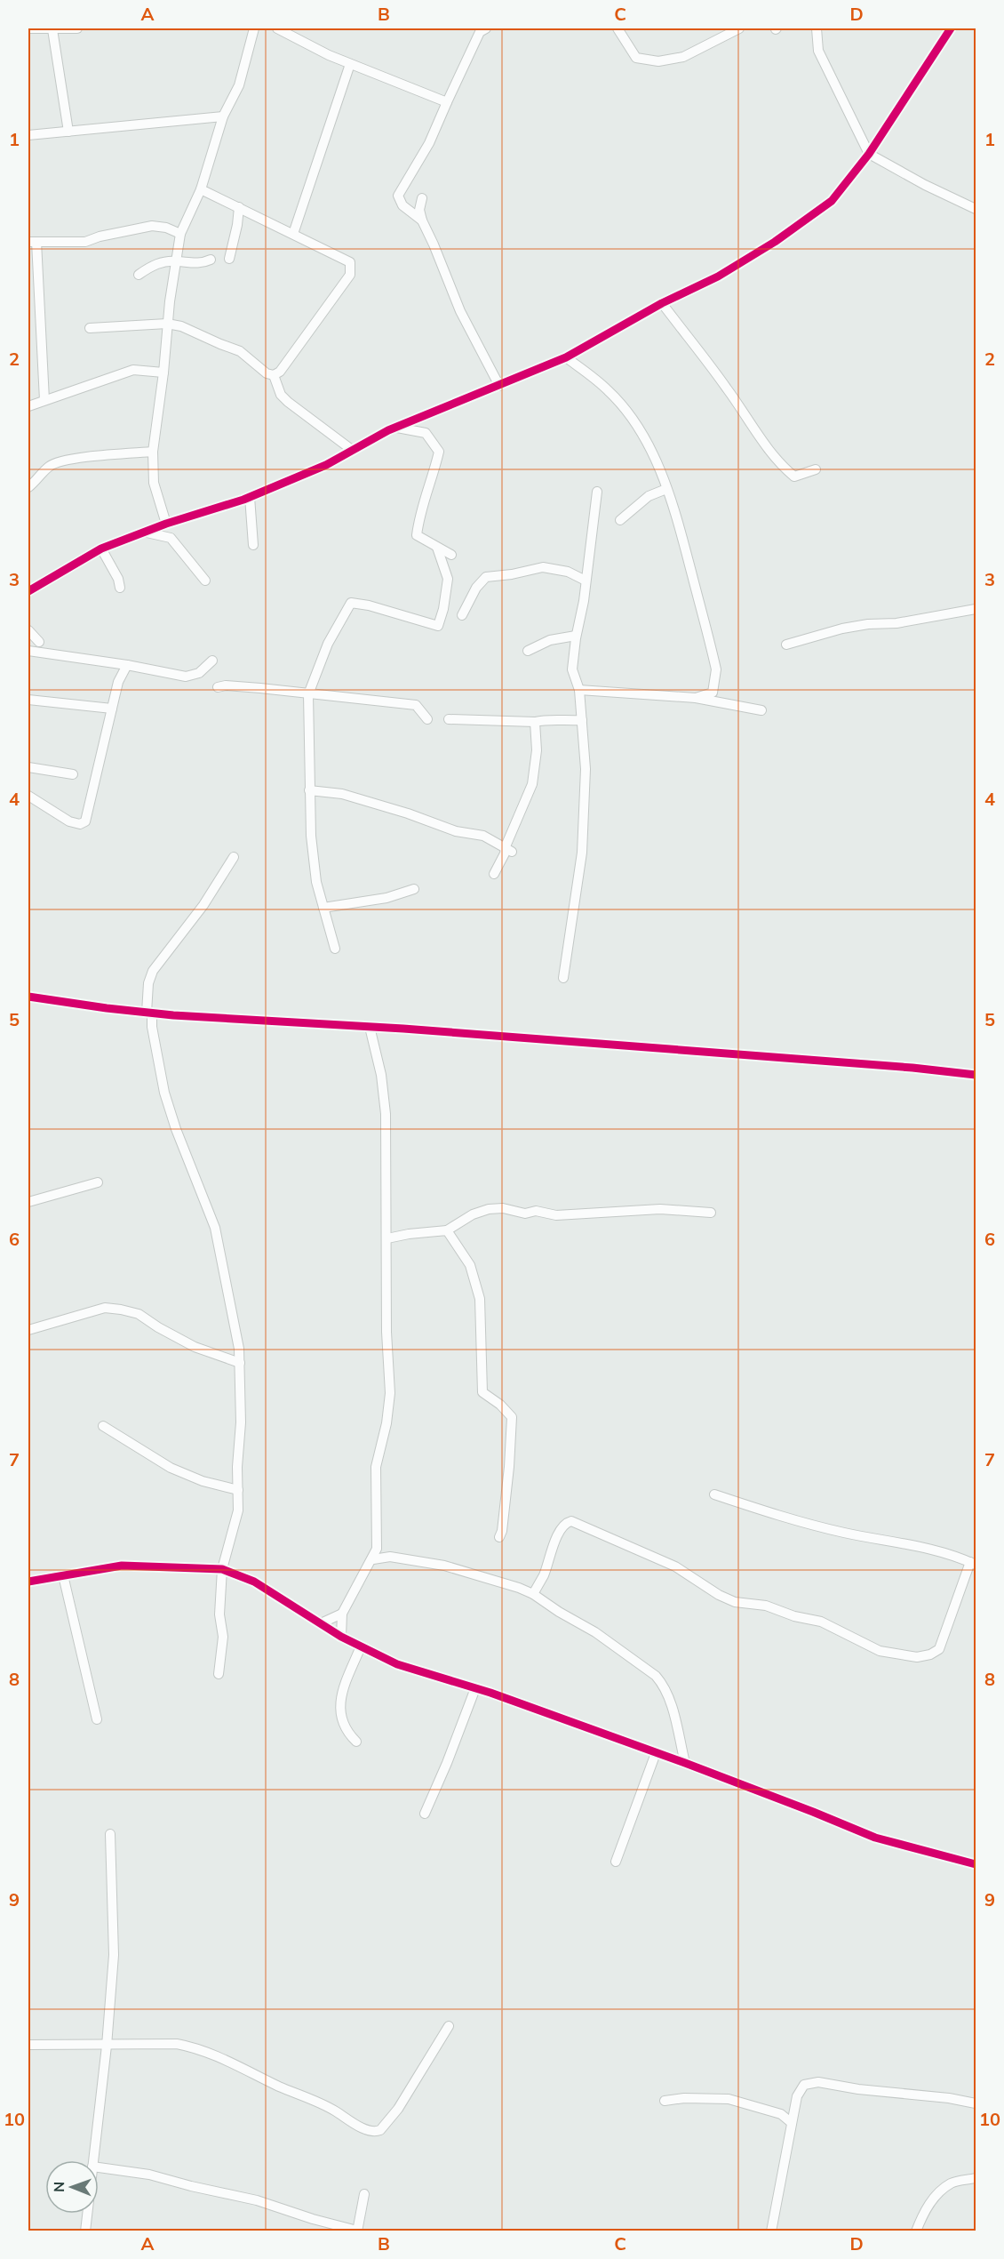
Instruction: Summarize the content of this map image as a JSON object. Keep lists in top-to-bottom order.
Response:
{
  "north": "left",
  "grid": {
    "columns": [
      "A",
      "B",
      "C",
      "D"
    ],
    "rows": [
      "1",
      "2",
      "3",
      "4",
      "5",
      "6",
      "7",
      "8",
      "9",
      "10"
    ]
  }
}
